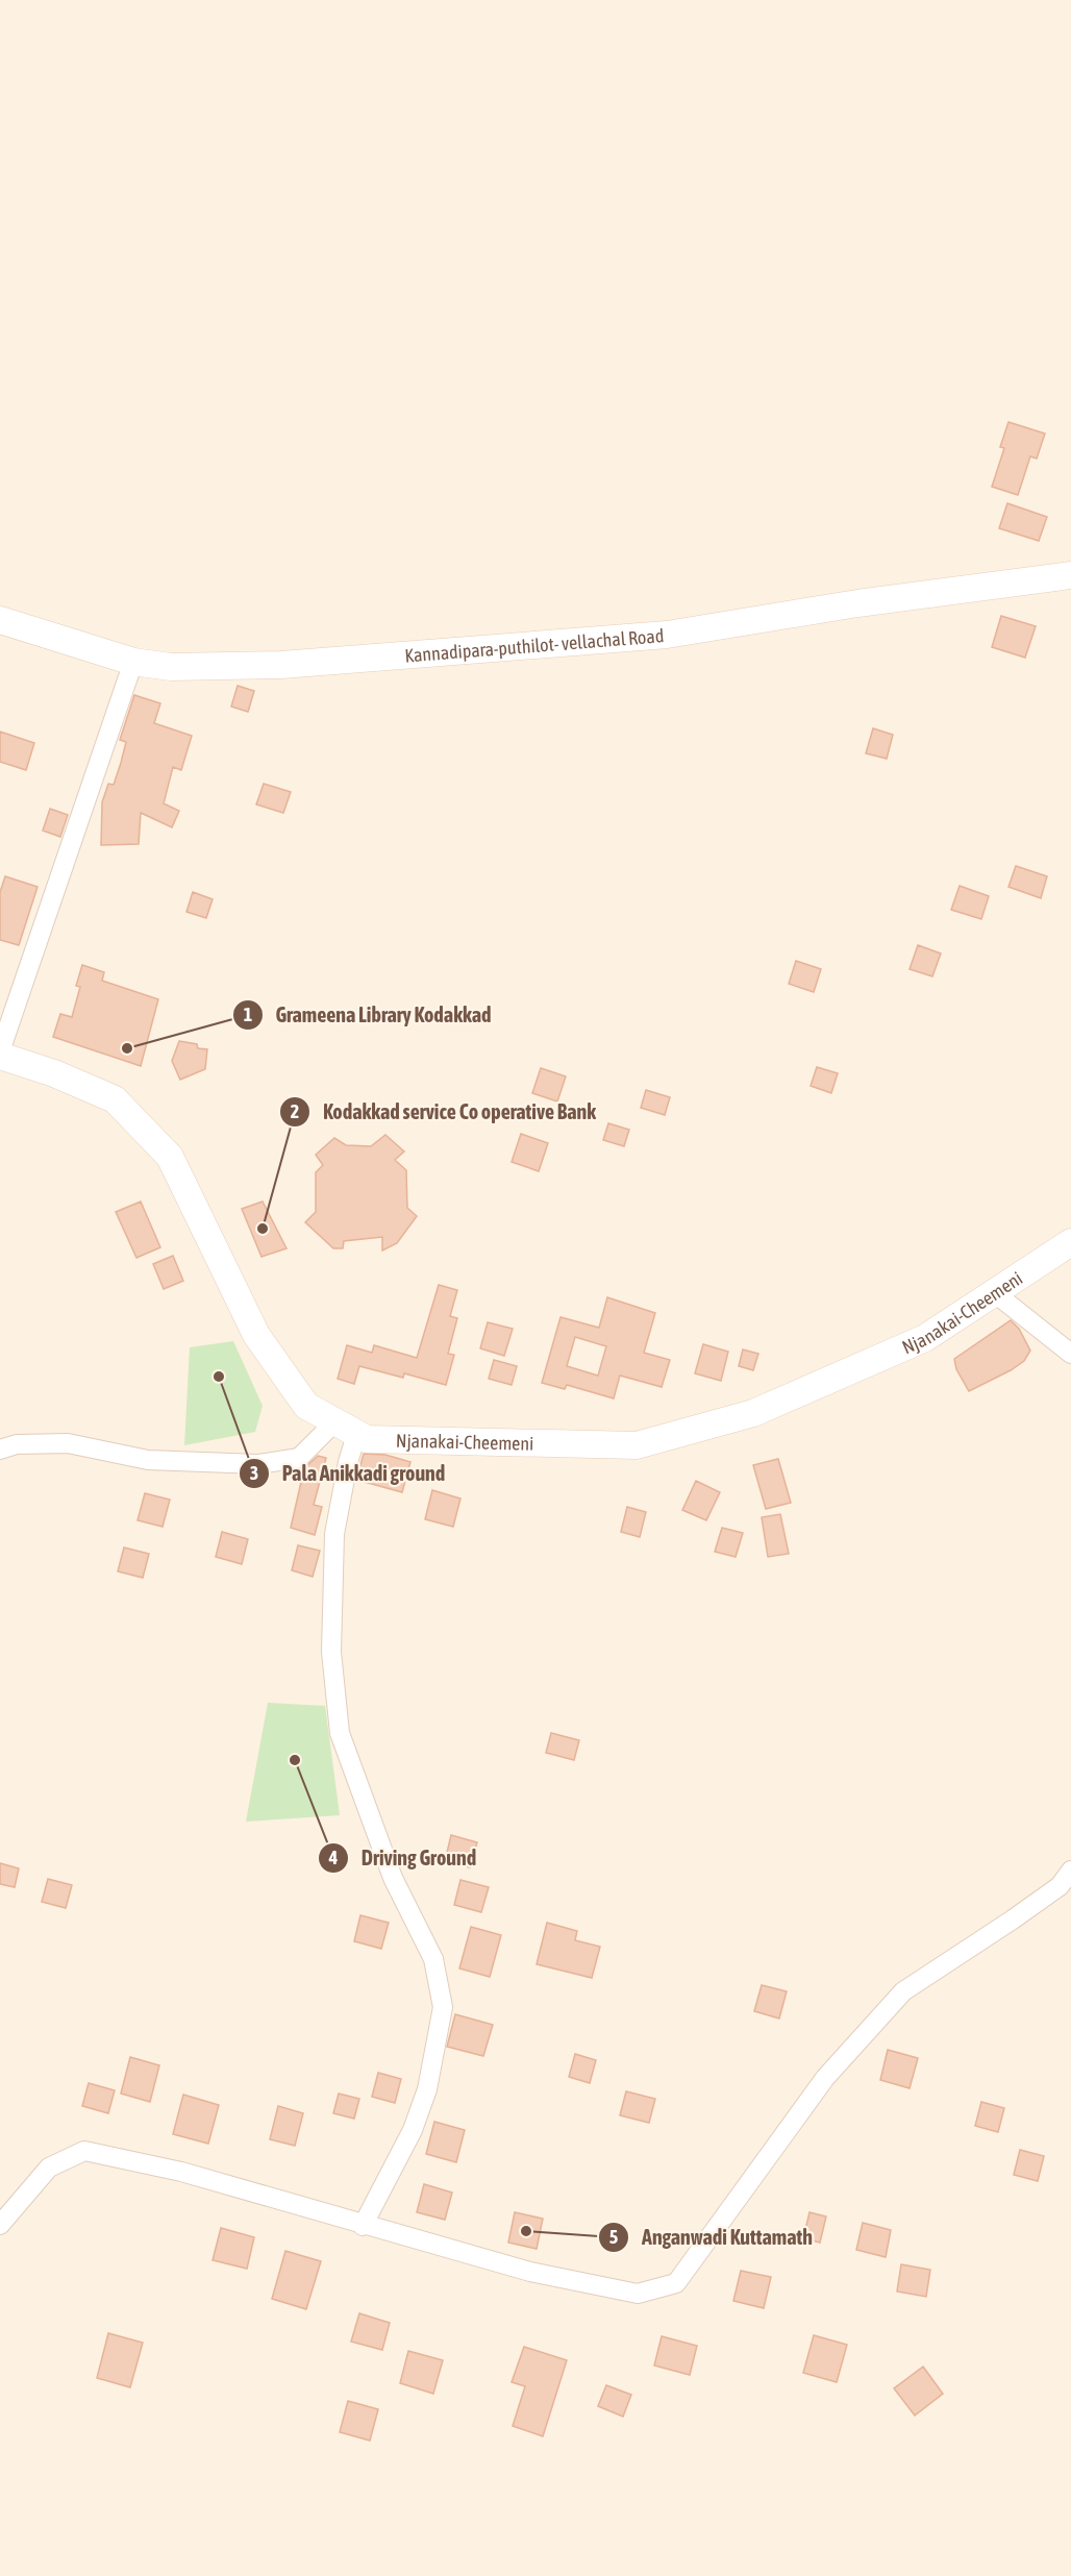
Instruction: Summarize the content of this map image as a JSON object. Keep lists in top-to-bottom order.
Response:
{
  "streets": {
    "main road": ["Kannadipara-puthilot- vellachal Road", "Njanakai-Cheemeni"]
  },
  "places": [
    "Grameena Library Kodakkad",
    "Kodakkad service Co operative Bank",
    "Pala Anikkadi ground",
    "Driving Ground",
    "Anganwadi Kuttamath"
  ]
}
